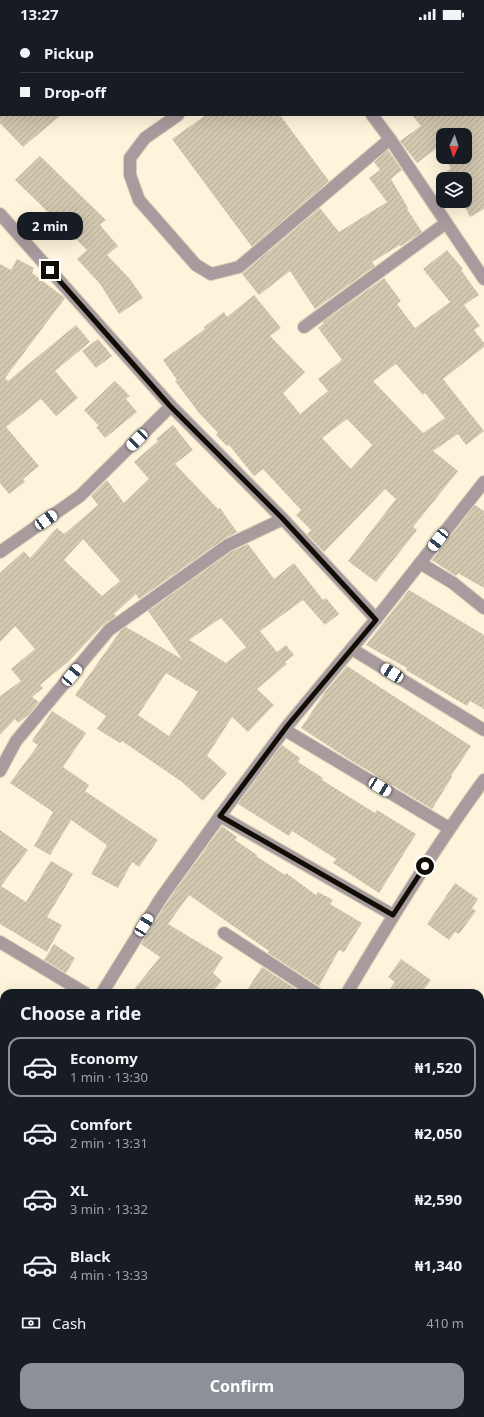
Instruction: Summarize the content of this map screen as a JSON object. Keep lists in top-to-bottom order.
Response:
{
  "north": "bottom",
  "page": {
    "status": "13:27",
    "banner": ["Pickup", "Drop-off"],
    "bubble": "2 min",
    "heading": "Choose a ride",
    "list": [
      {
        "name": "Economy",
        "note": "1 min · 13:30",
        "value": "₦1,520"
      },
      {
        "name": "Comfort",
        "note": "2 min · 13:31",
        "value": "₦2,050"
      },
      {
        "name": "XL",
        "note": "3 min · 13:32",
        "value": "₦2,590"
      },
      {
        "name": "Black",
        "note": "4 min · 13:33",
        "value": "₦1,340"
      }
    ],
    "pay": ["Cash", "410 m"],
    "buttons": "Confirm"
  }
}
